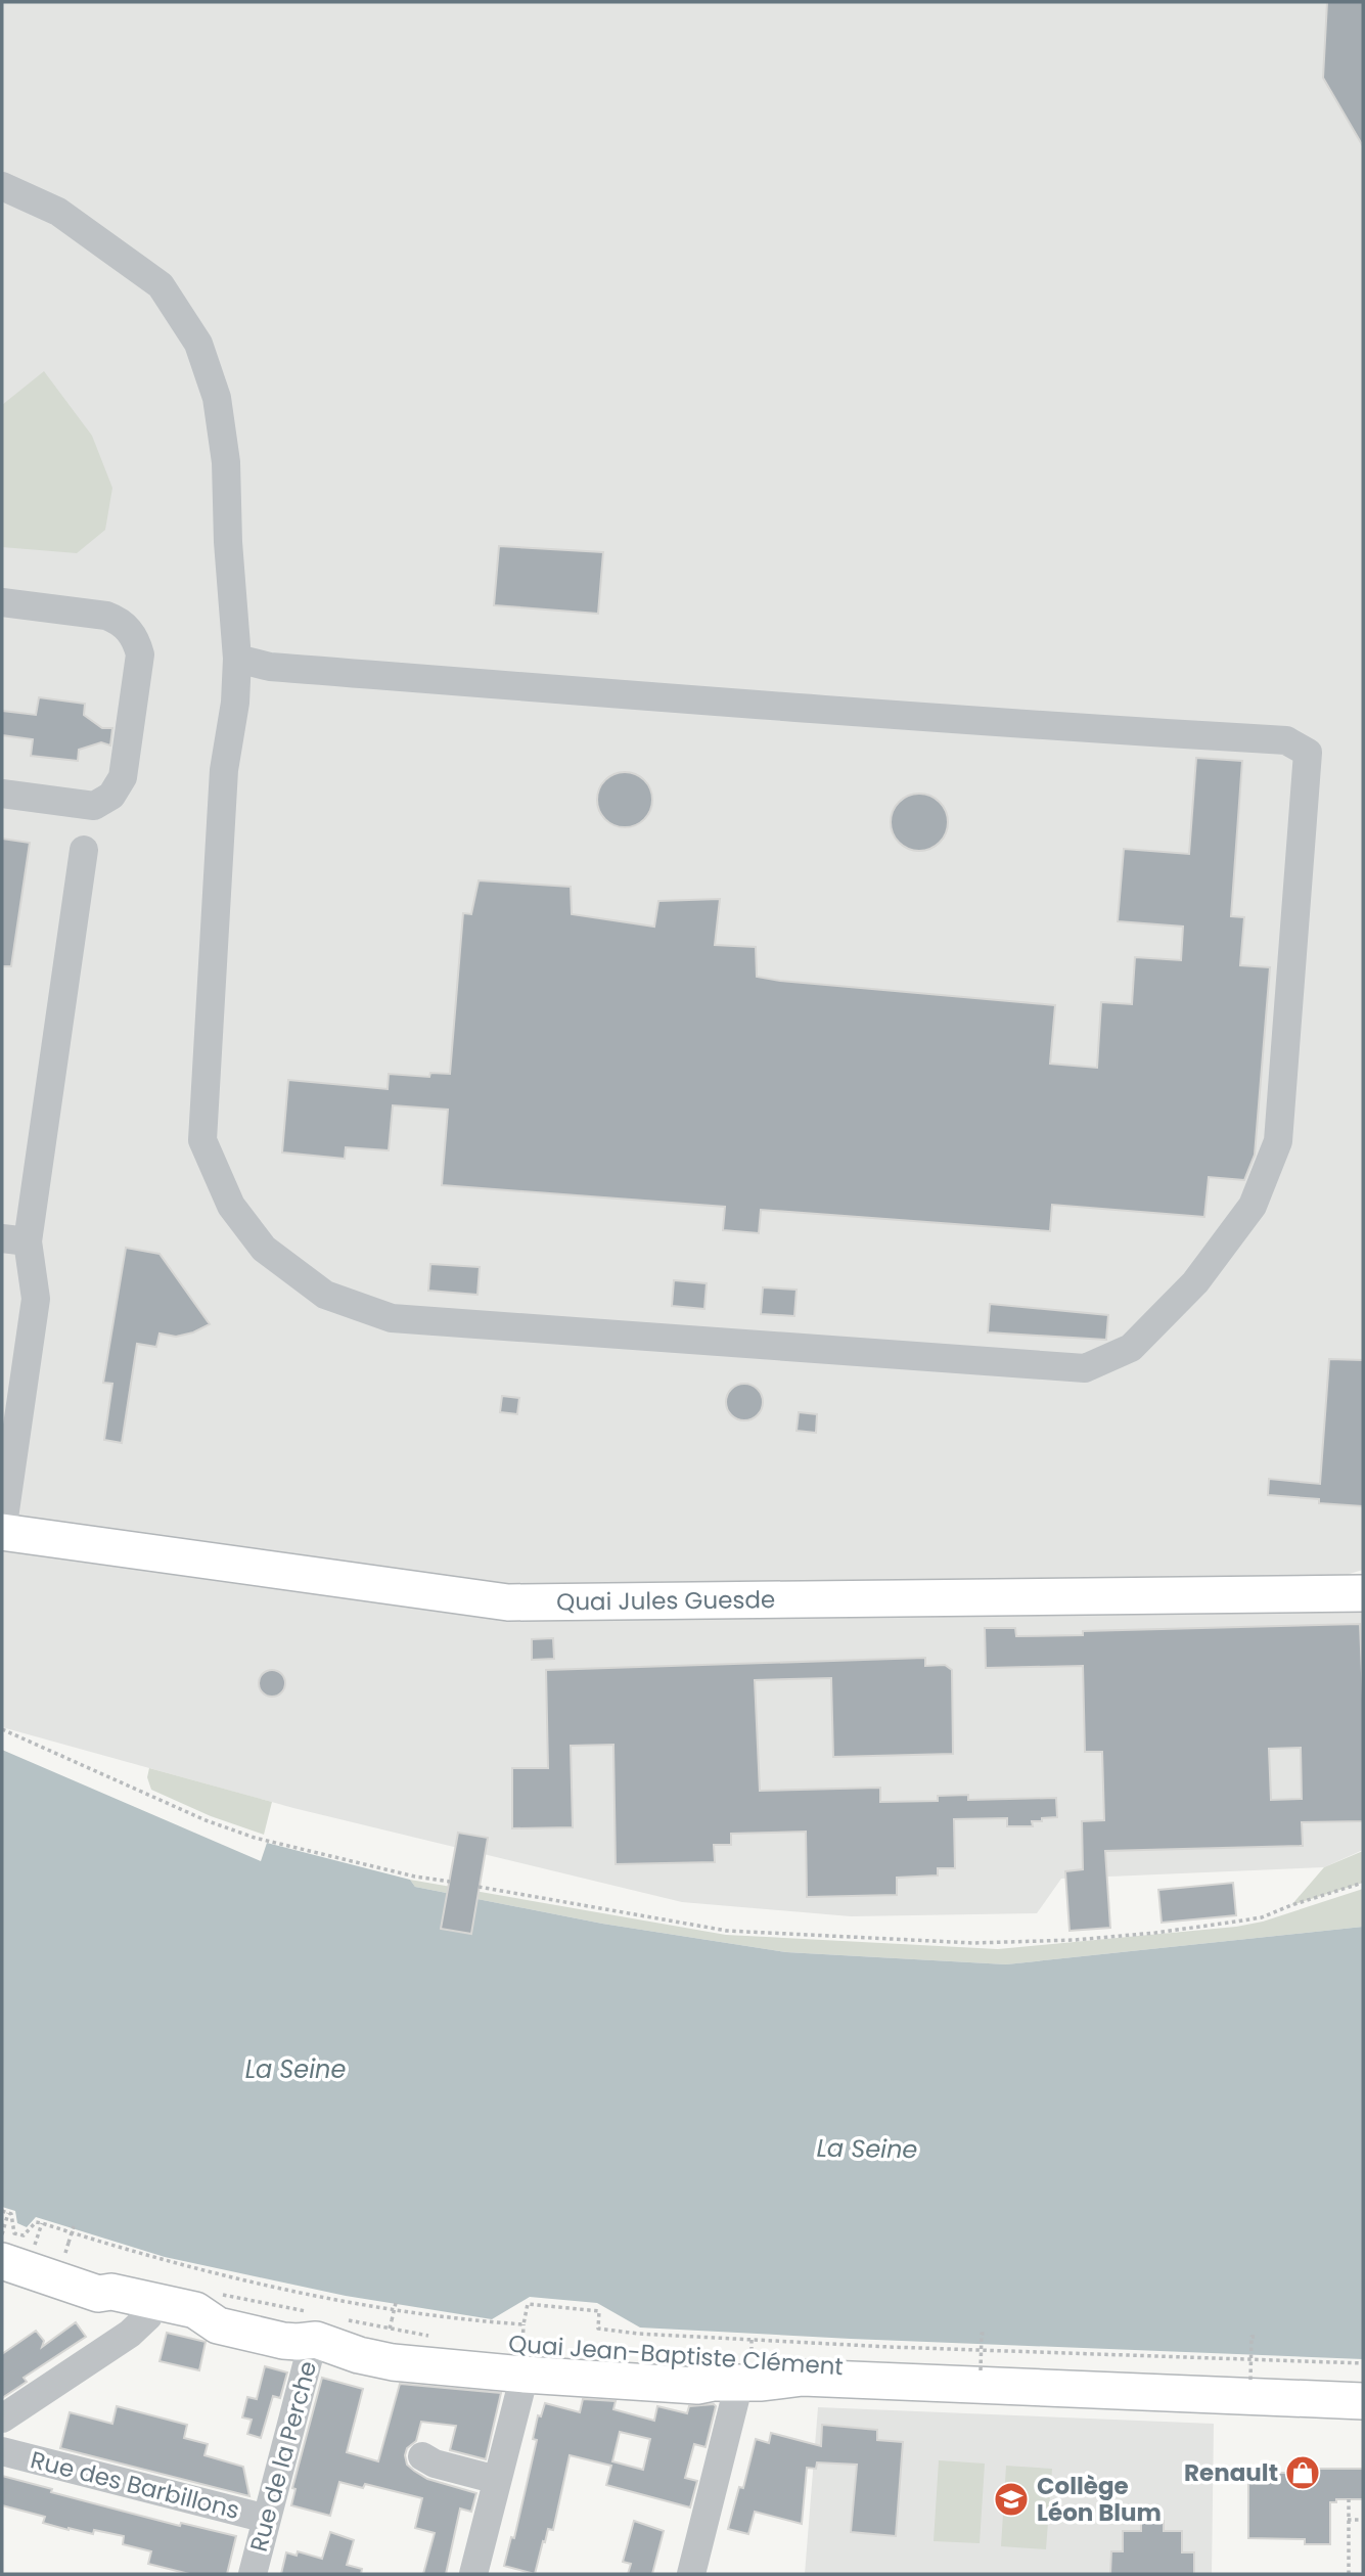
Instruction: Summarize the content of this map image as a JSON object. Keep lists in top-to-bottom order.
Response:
{
  "streets": {
    "main road": ["Quai Jules Guesde", "Quai Jean-Baptiste Clément"],
    "street": ["Rue de la Perche", "Rue des Barbillons"]
  },
  "crossings": [
    ["Quai Jean-Baptiste Clément", "Rue de la Perche"],
    ["Rue de la Perche", "Rue des Barbillons"]
  ],
  "water": ["La Seine"],
  "places": {
    "shop": ["Renault"],
    "school or university": ["Collège Léon Blum"]
  }
}
